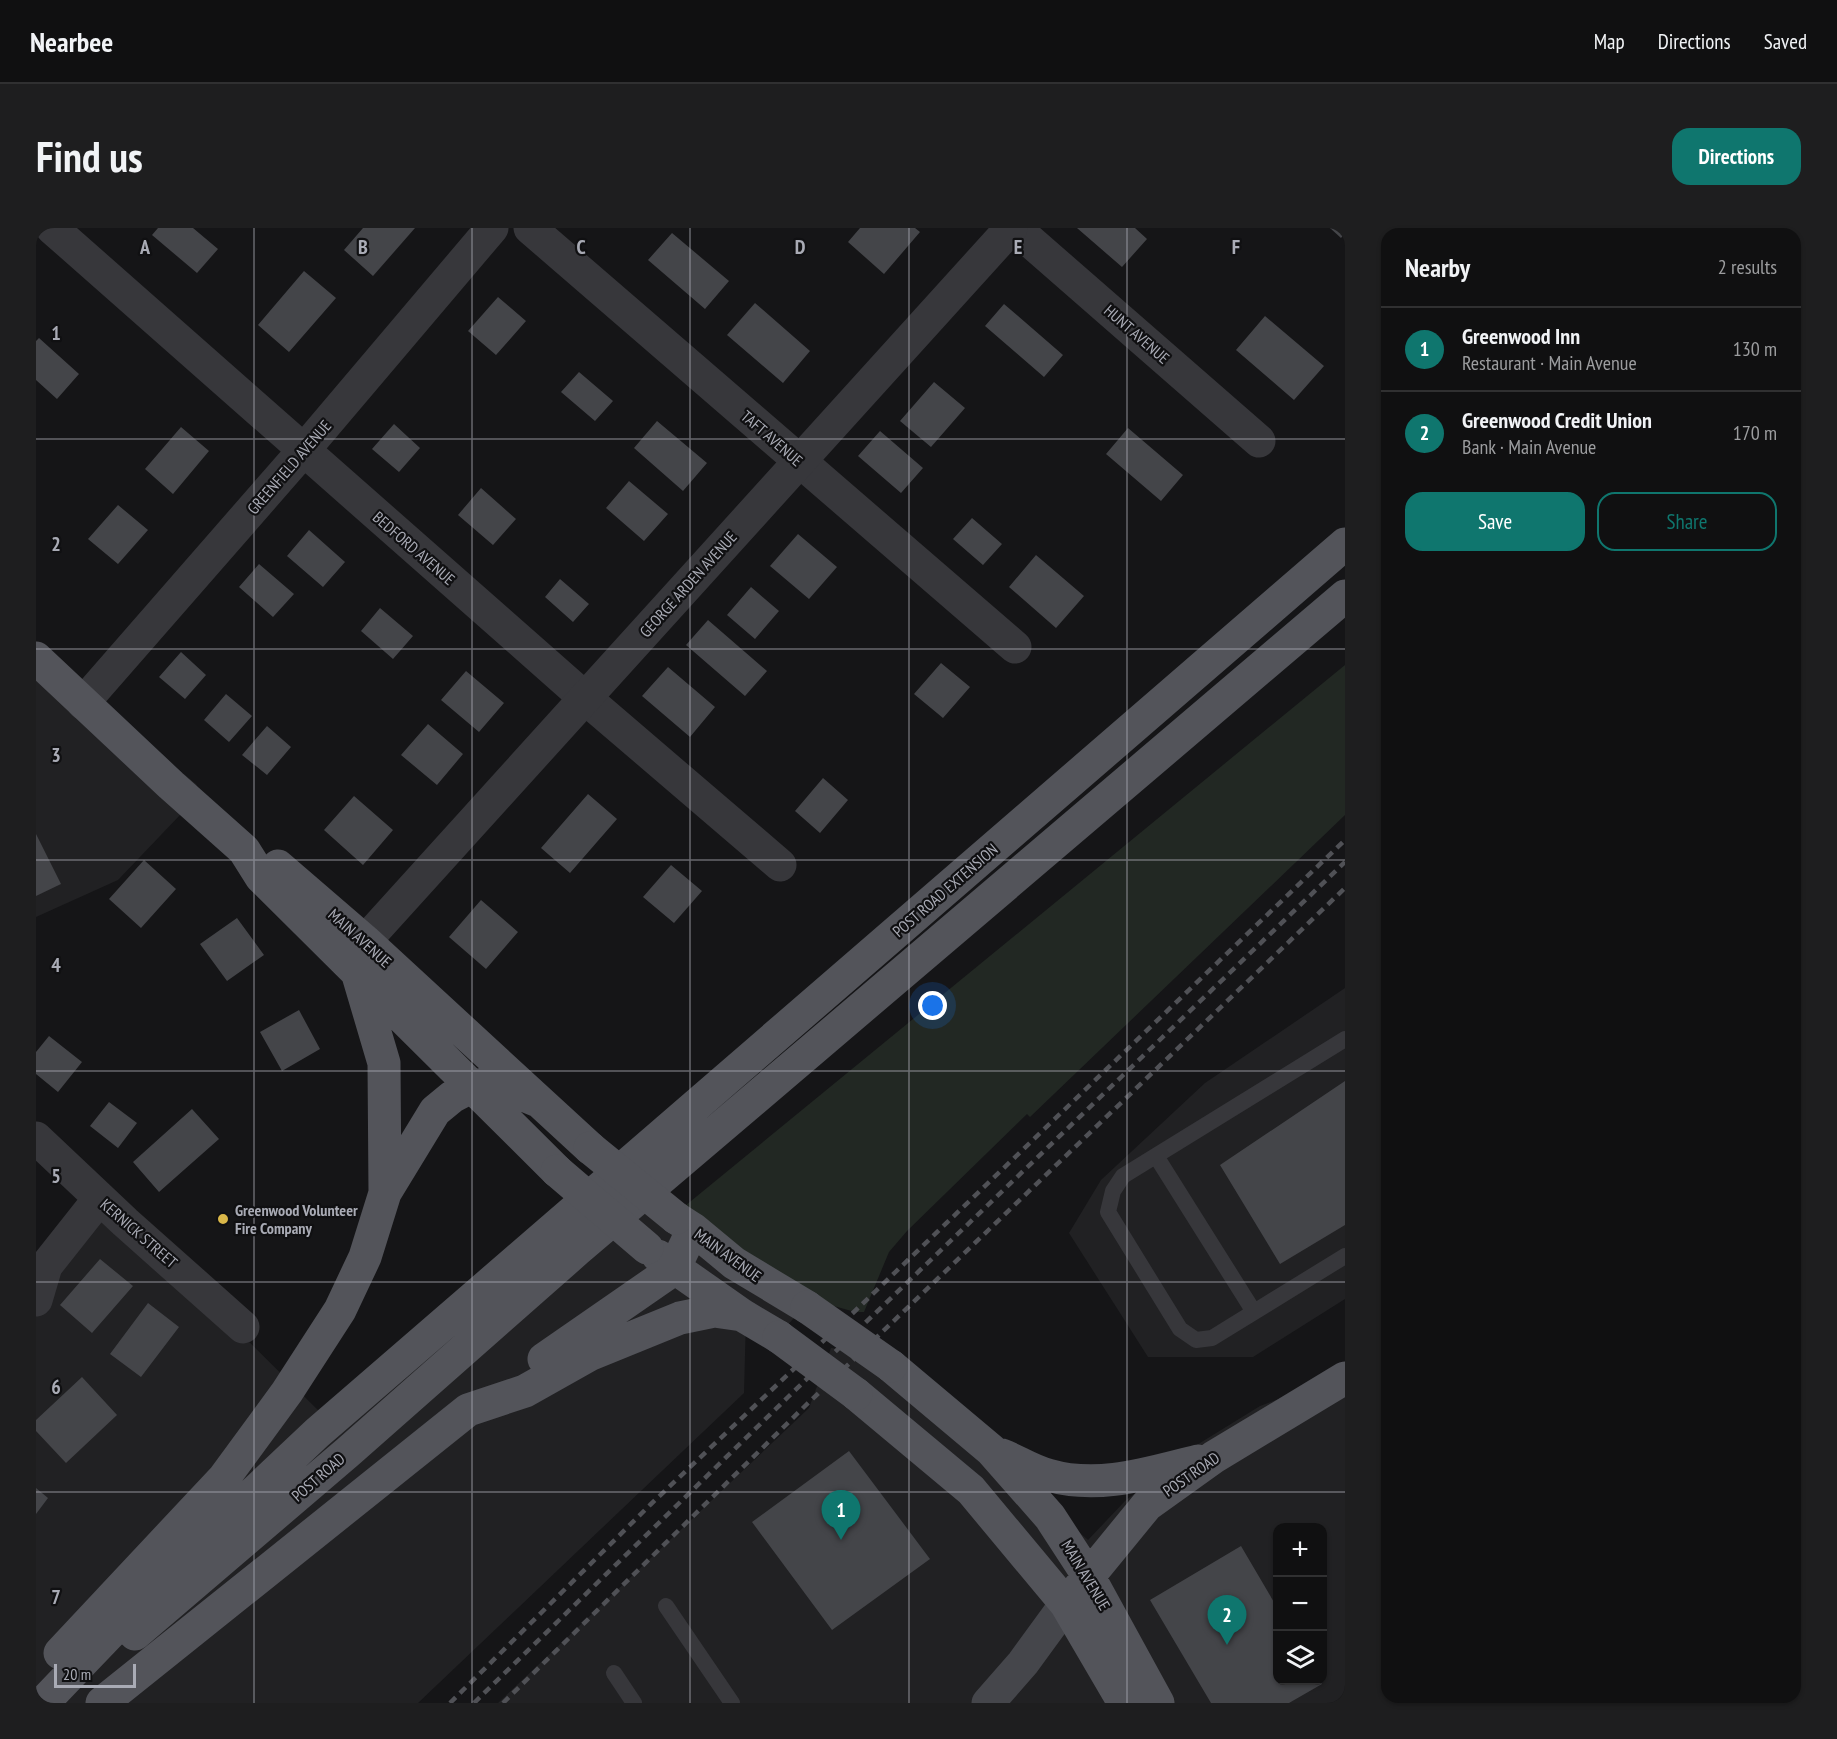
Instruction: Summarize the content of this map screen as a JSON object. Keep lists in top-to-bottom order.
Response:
{
  "streets": {
    "main road": ["POST ROAD EXTENSION", "MAIN AVENUE", "POST ROAD"],
    "street": [
      "HUNT AVENUE",
      "TAFT AVENUE",
      "GREENFIELD AVENUE",
      "BEDFORD AVENUE",
      "GEORGE ARDEN AVENUE",
      "KERNICK STREET"
    ]
  },
  "crossings": [
    ["HUNT AVENUE", "GEORGE ARDEN AVENUE"],
    ["TAFT AVENUE", "GEORGE ARDEN AVENUE"],
    ["GREENFIELD AVENUE", "BEDFORD AVENUE"],
    ["GREENFIELD AVENUE", "MAIN AVENUE"],
    ["BEDFORD AVENUE", "GEORGE ARDEN AVENUE"],
    ["GEORGE ARDEN AVENUE", "MAIN AVENUE"],
    ["POST ROAD EXTENSION", "POST ROAD"],
    ["MAIN AVENUE", "POST ROAD"]
  ],
  "places": ["Greenwood Volunteer Fire Company"],
  "scale_bar": "20 m",
  "page": {
    "header": "Nearbee",
    "nav": ["Map", "Directions", "Saved"],
    "buttons": [
      "Directions",
      ["Save", "Share"]
    ],
    "title": "Find us",
    "heading": ["Nearby", "2 results"],
    "list": [
      {
        "mark": "1",
        "name": "Greenwood Inn",
        "note": "Restaurant · Main Avenue",
        "value": "130 m"
      },
      {
        "mark": "2",
        "name": "Greenwood Credit Union",
        "note": "Bank · Main Avenue",
        "value": "170 m"
      }
    ],
    "pins": ["1", "2"],
    "map_buttons": ["+", "−"],
    "scale": "20 m"
  },
  "grid": {
    "columns": [
      "A",
      "B",
      "C",
      "D",
      "E",
      "F"
    ],
    "rows": [
      "1",
      "2",
      "3",
      "4",
      "5",
      "6",
      "7"
    ]
  }
}
